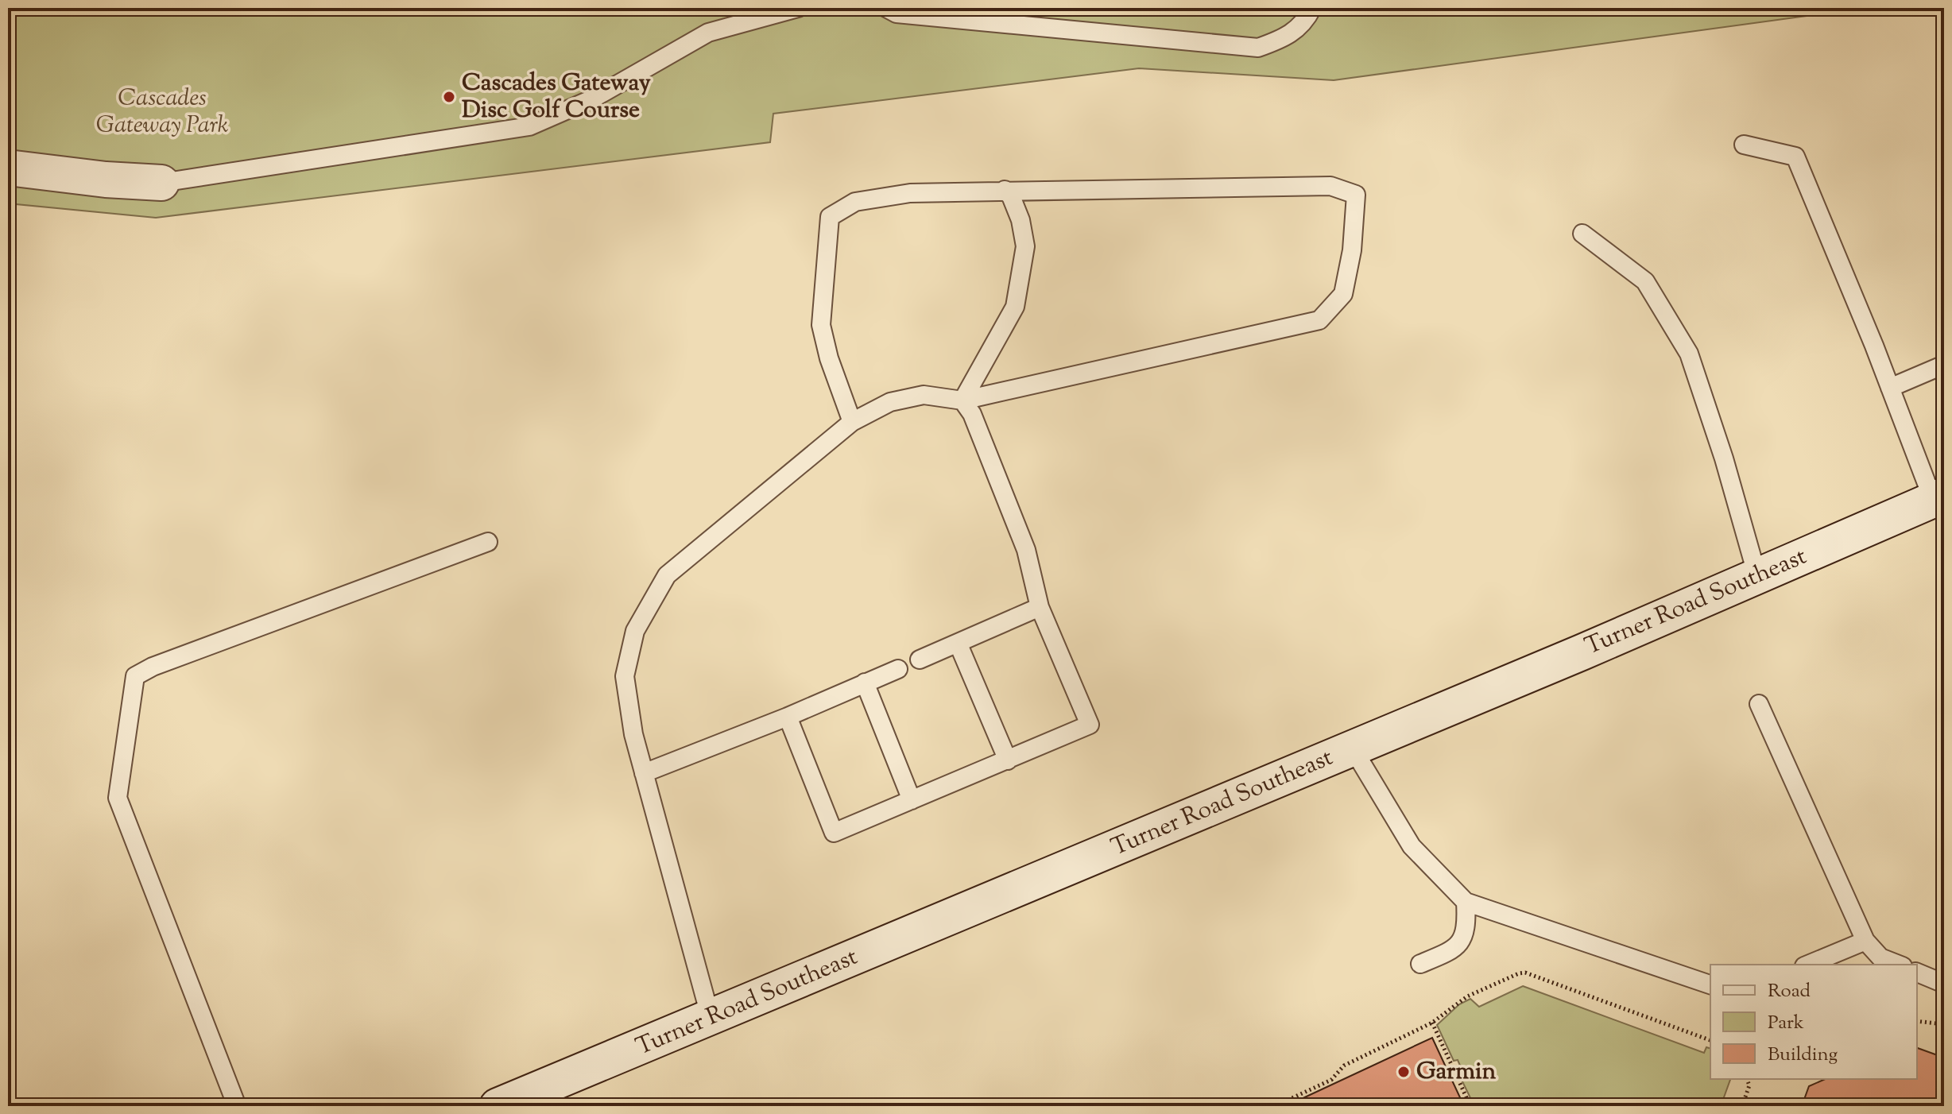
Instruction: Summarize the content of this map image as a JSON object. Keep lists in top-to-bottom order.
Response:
{
  "streets": {
    "main road": ["Turner Road Southeast"]
  },
  "parks": ["Cascades Gateway Park"],
  "places": ["Cascades Gateway Disc Golf Course", "Garmin"],
  "legend": ["Road", "Park", "Building"]
}
